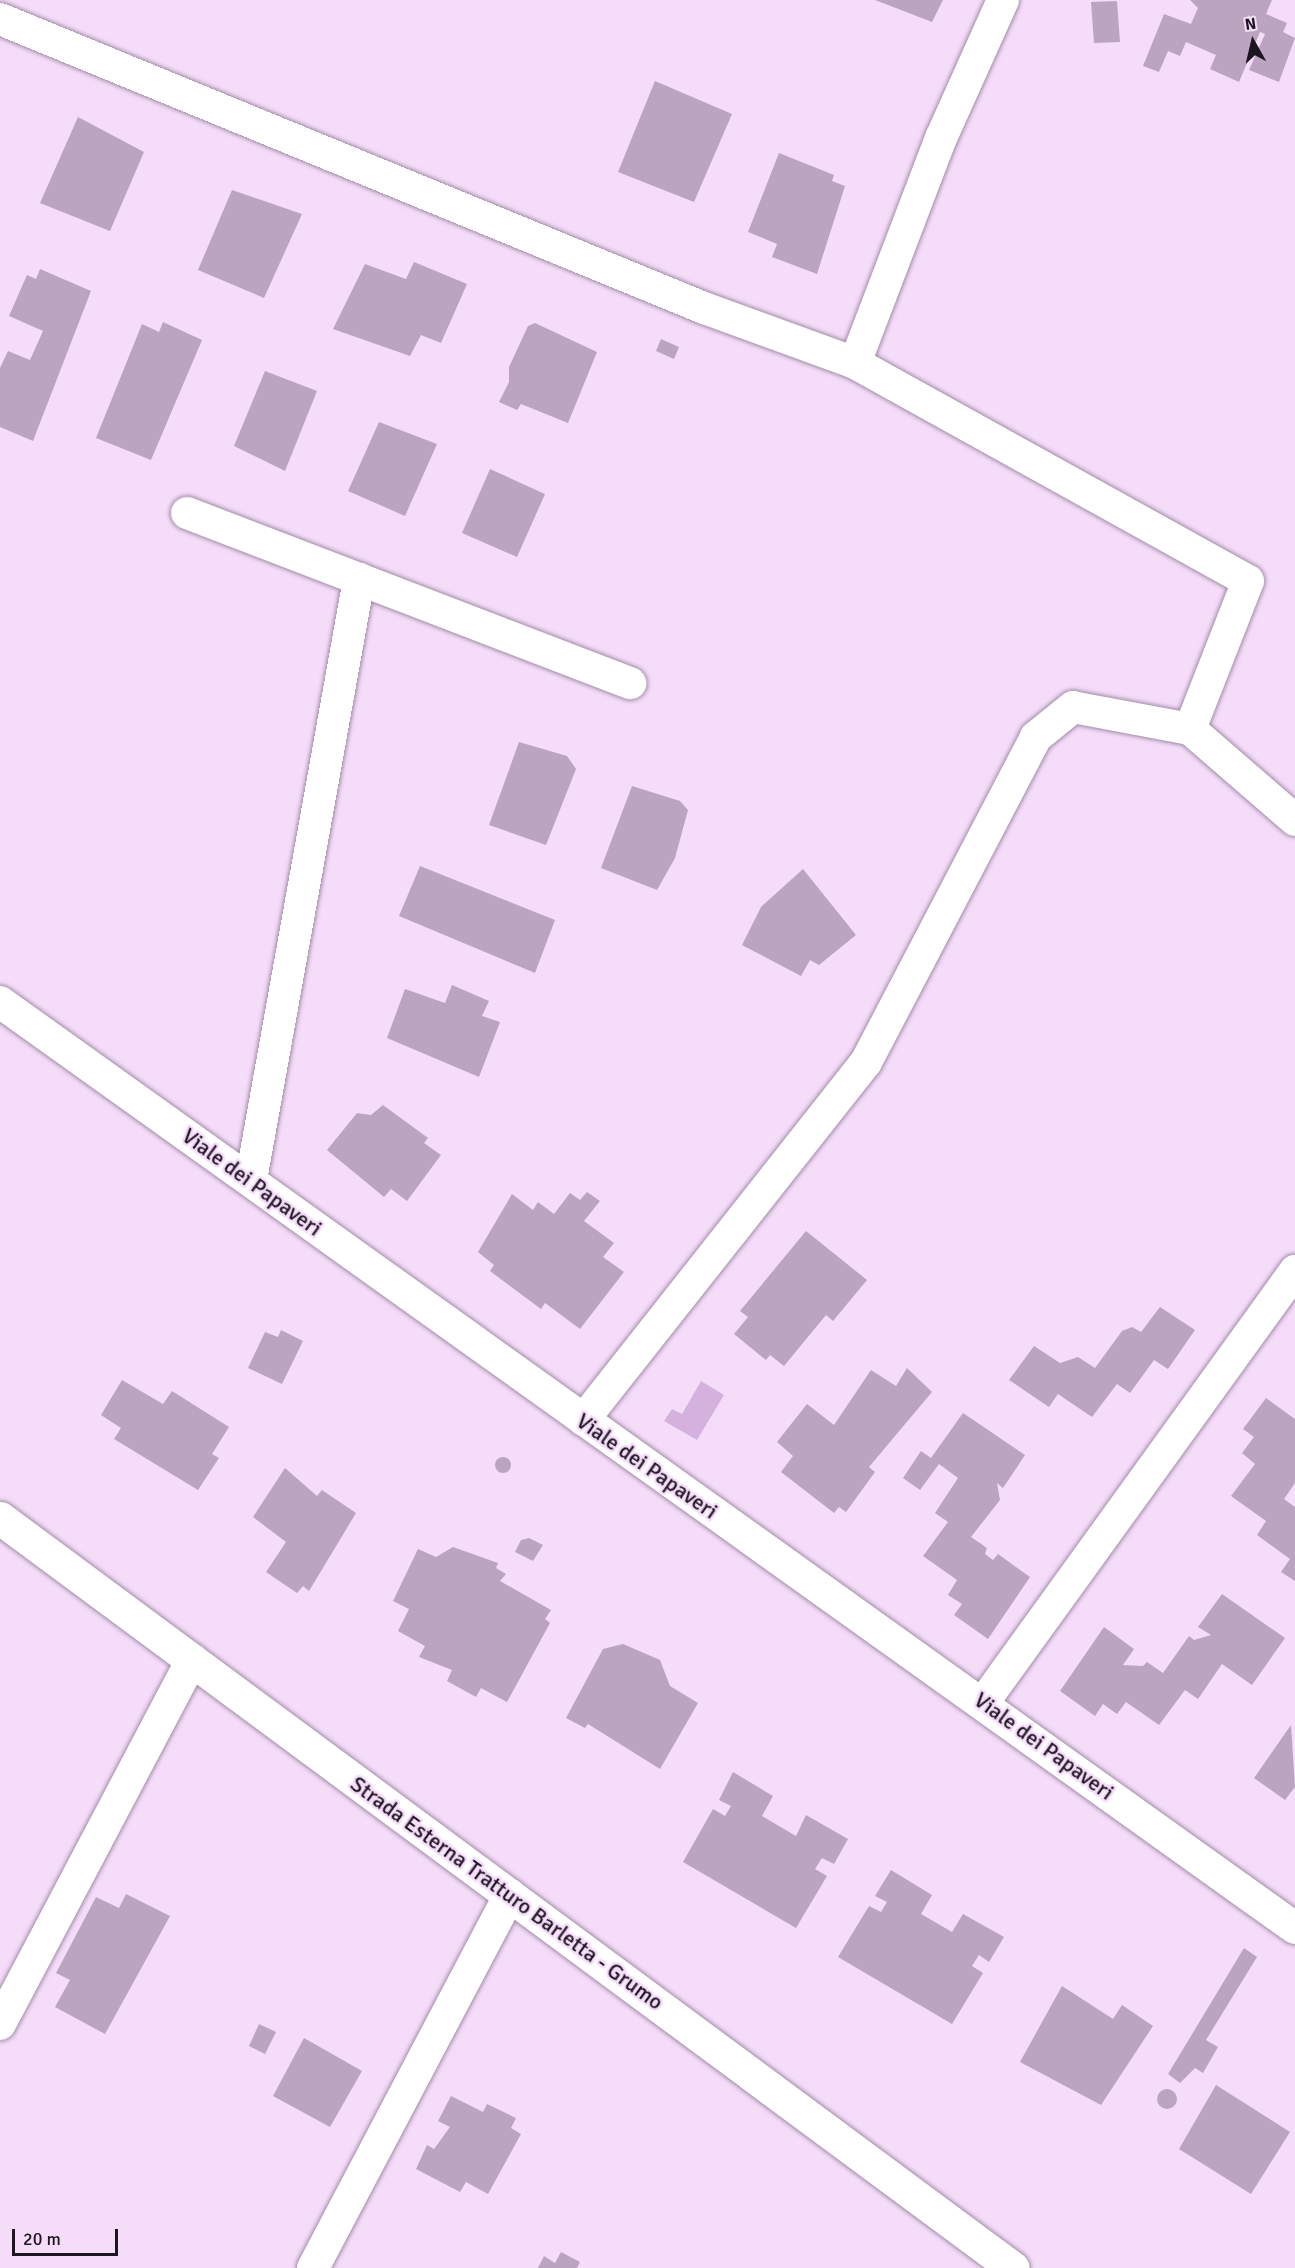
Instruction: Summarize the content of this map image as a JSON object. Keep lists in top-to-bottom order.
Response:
{
  "streets": {
    "street": ["Viale dei Papaveri", "Strada Esterna Tratturo Barletta - Grumo"]
  },
  "scale_bar": "20 m",
  "north": "top"
}
